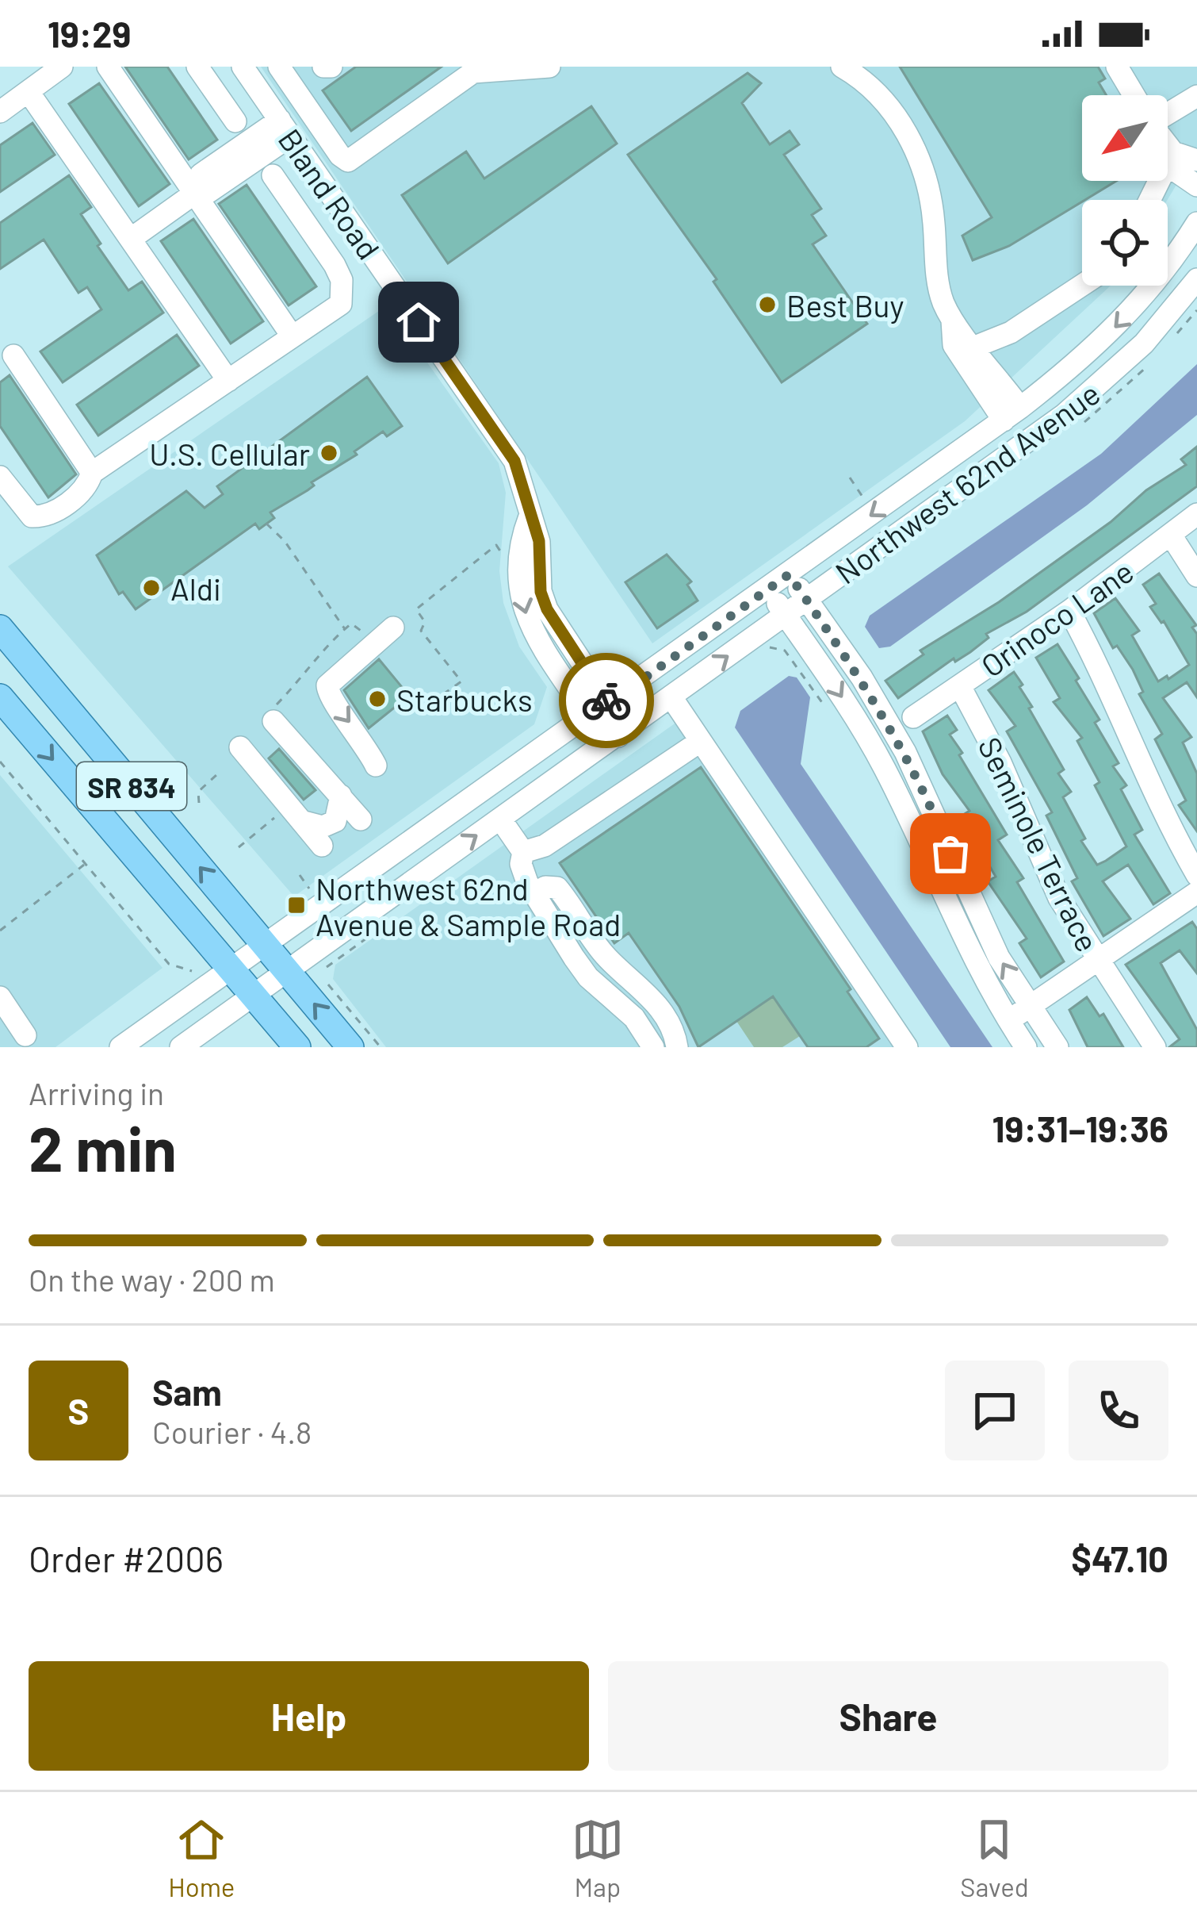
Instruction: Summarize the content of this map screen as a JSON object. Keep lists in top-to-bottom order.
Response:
{
  "streets": {
    "main road": ["SR 834"],
    "street": [
      "Bland Road",
      "Northwest 62nd Avenue",
      "Orinoco Lane",
      "Seminole Terrace"
    ]
  },
  "crossings": [
    ["Bland Road", "Northwest 62nd Avenue"],
    ["Northwest 62nd Avenue", "SR 834"],
    ["Orinoco Lane", "Seminole Terrace"]
  ],
  "places": {
    "other": [
      "Best Buy",
      "U.S. Cellular",
      "Aldi",
      "Starbucks"
    ],
    "transit": ["Northwest 62nd Avenue & Sample Road"]
  },
  "north": "bottom left",
  "page": {
    "status": "19:29",
    "heading": ["2 min", "Arriving in", "19:31–19:36"],
    "panel": [
      "Sam",
      "Courier · 4.8",
      "Order #2006",
      "$47.10"
    ],
    "bar": "On the way · 200 m",
    "round": "S",
    "buttons": ["Help", "Share"],
    "tabs": ["Home", "Map", "Saved"]
  }
}
